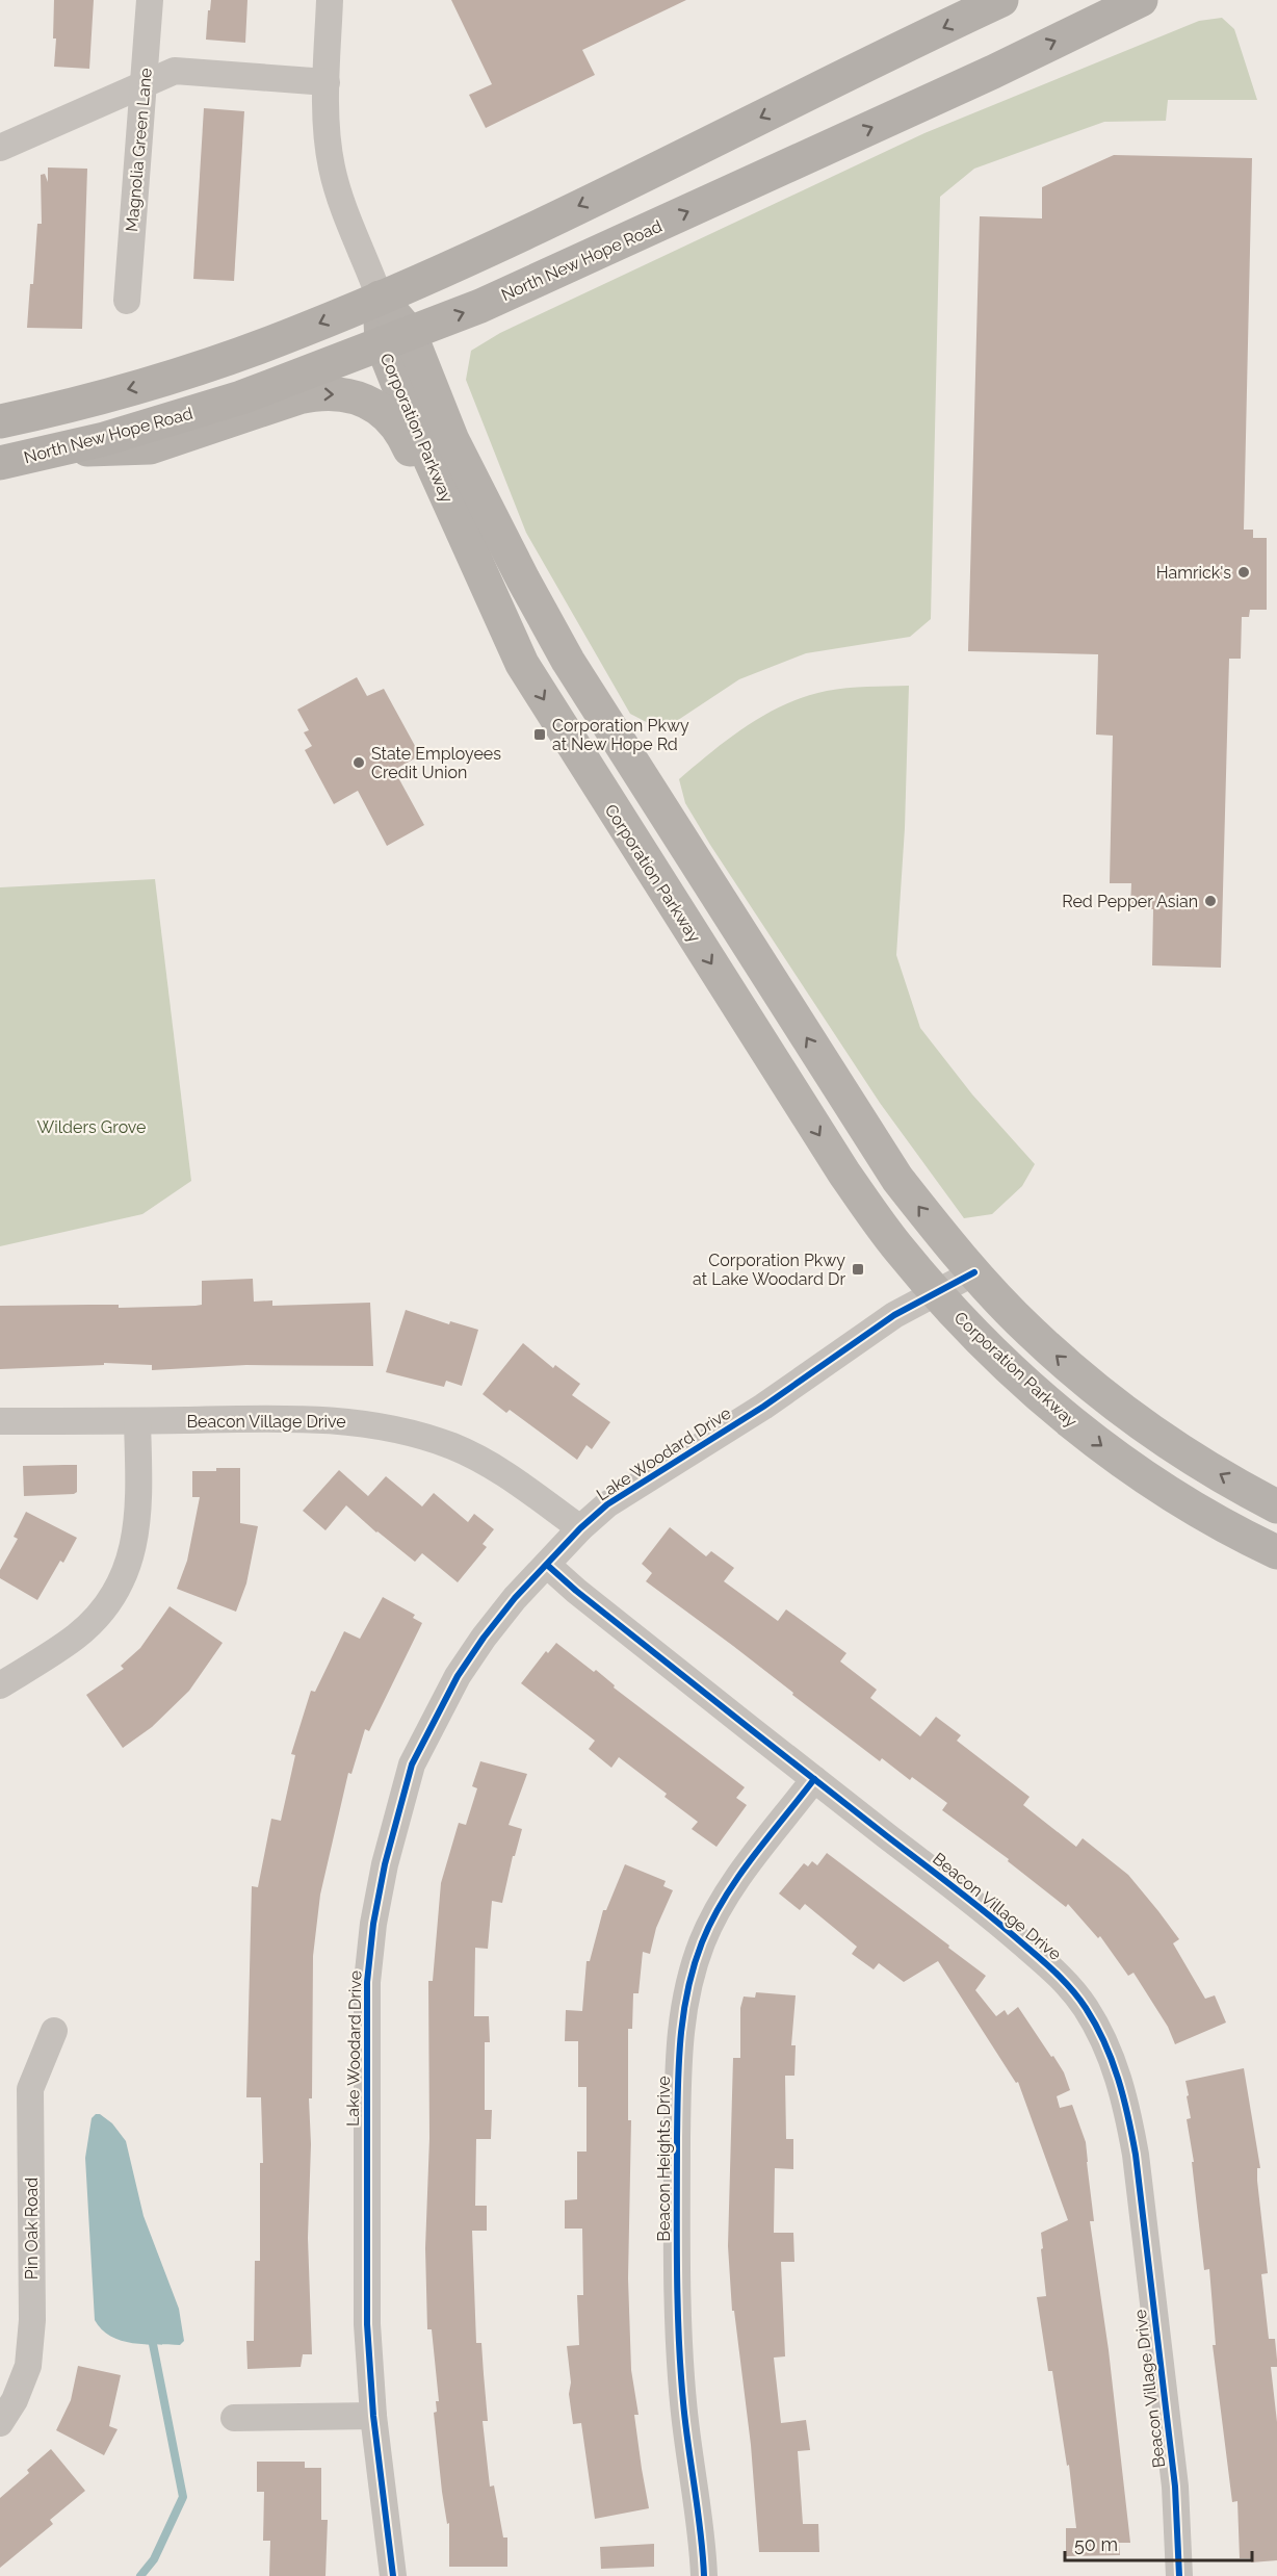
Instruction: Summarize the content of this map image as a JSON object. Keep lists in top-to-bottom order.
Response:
{
  "streets": {
    "main road": ["North New Hope Road", "Corporation Parkway"],
    "street": [
      "Magnolia Green Lane",
      "Beacon Village Drive",
      "Lake Woodard Drive",
      "Beacon Heights Drive",
      "Pin Oak Road"
    ]
  },
  "crossings": [
    ["North New Hope Road", "Corporation Parkway"],
    ["Corporation Parkway", "Lake Woodard Drive"],
    ["Beacon Village Drive", "Lake Woodard Drive"],
    ["Beacon Village Drive", "Beacon Heights Drive"]
  ],
  "parks": ["Wilders Grove"],
  "places": {
    "other": ["Hamrick's", "State Employees Credit Union", "Red Pepper Asian"],
    "transit": ["Corporation Pkwy at New Hope Rd", "Corporation Pkwy at Lake Woodard Dr"]
  },
  "scale_bar": "50 m"
}
